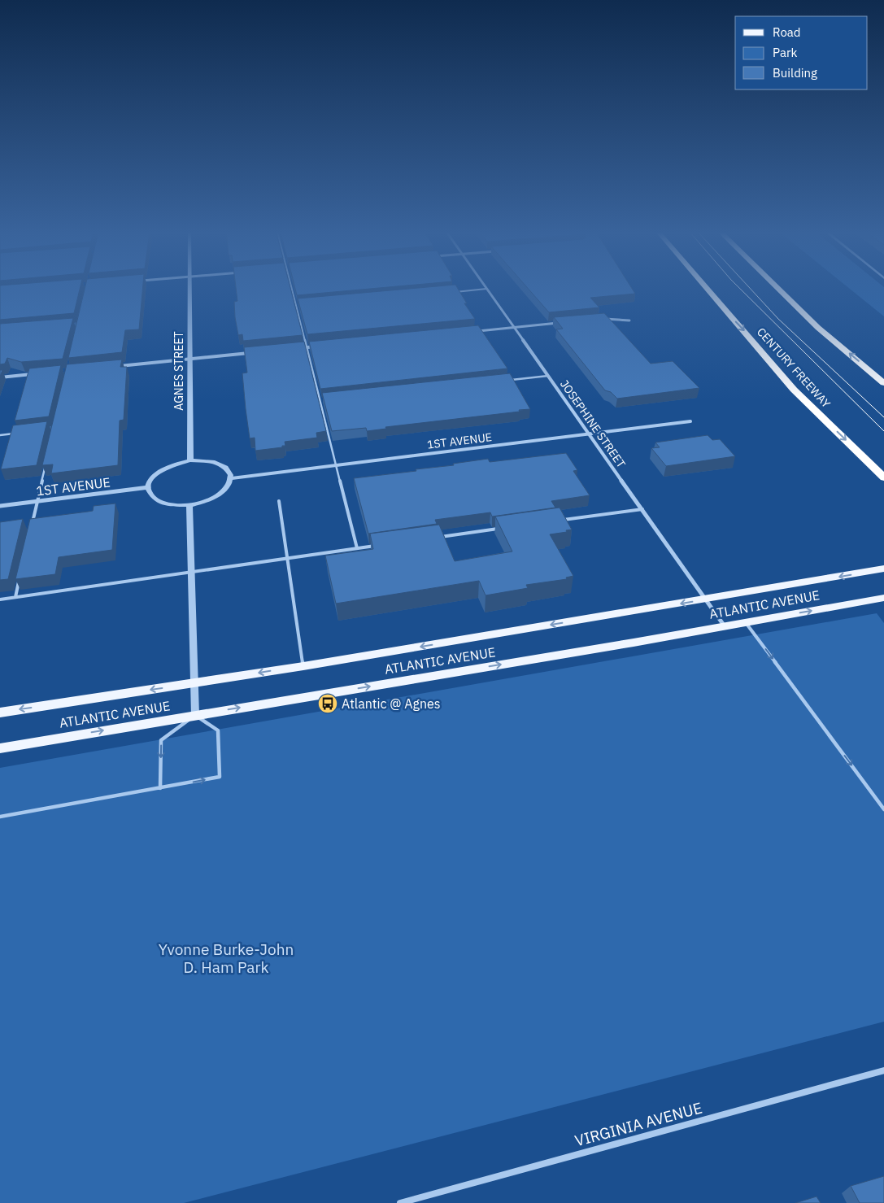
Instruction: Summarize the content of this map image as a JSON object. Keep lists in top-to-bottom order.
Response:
{
  "streets": {
    "highway": ["CENTURY FREEWAY"],
    "main road": ["ATLANTIC AVENUE"],
    "street": [
      "AGNES STREET",
      "JOSEPHINE STREET",
      "1ST AVENUE",
      "VIRGINIA AVENUE"
    ]
  },
  "crossings": [
    ["JOSEPHINE STREET", "1ST AVENUE"],
    ["JOSEPHINE STREET", "ATLANTIC AVENUE"]
  ],
  "parks": ["Yvonne Burke-John D. Ham Park"],
  "places": {
    "bus stop": ["Atlantic @ Agnes"]
  },
  "legend": ["Road", "Park", "Building"]
}
